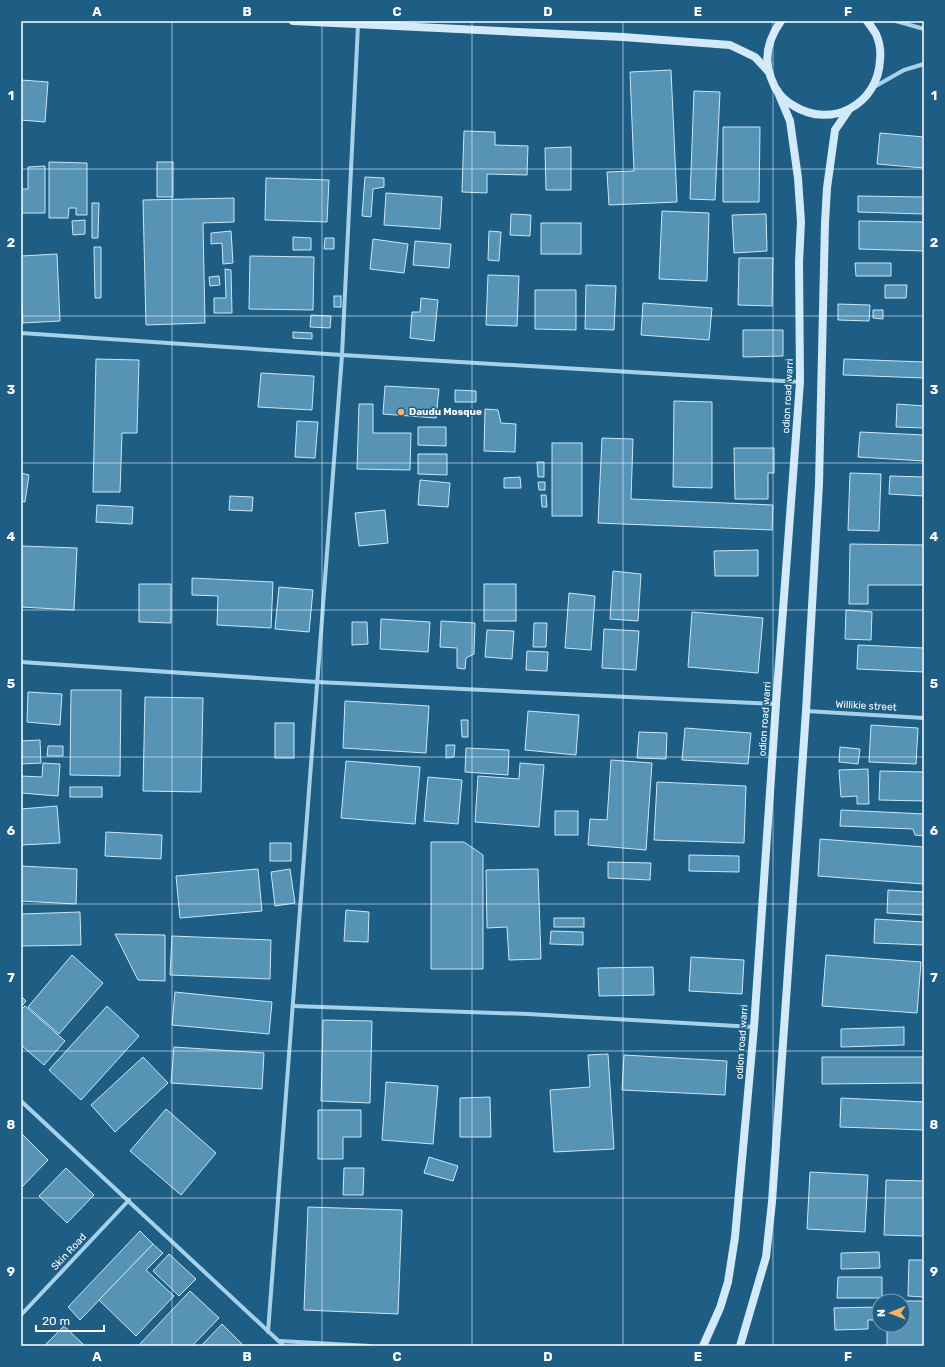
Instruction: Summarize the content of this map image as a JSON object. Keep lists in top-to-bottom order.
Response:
{
  "streets": {
    "main road": ["odion road warri"],
    "street": ["Willikie street", "Skin Road"]
  },
  "places": ["Daudu Mosque"],
  "scale_bar": "20 m",
  "north": "left",
  "grid": {
    "columns": [
      "A",
      "B",
      "C",
      "D",
      "E",
      "F"
    ],
    "rows": [
      "1",
      "2",
      "3",
      "4",
      "5",
      "6",
      "7",
      "8",
      "9"
    ]
  }
}
